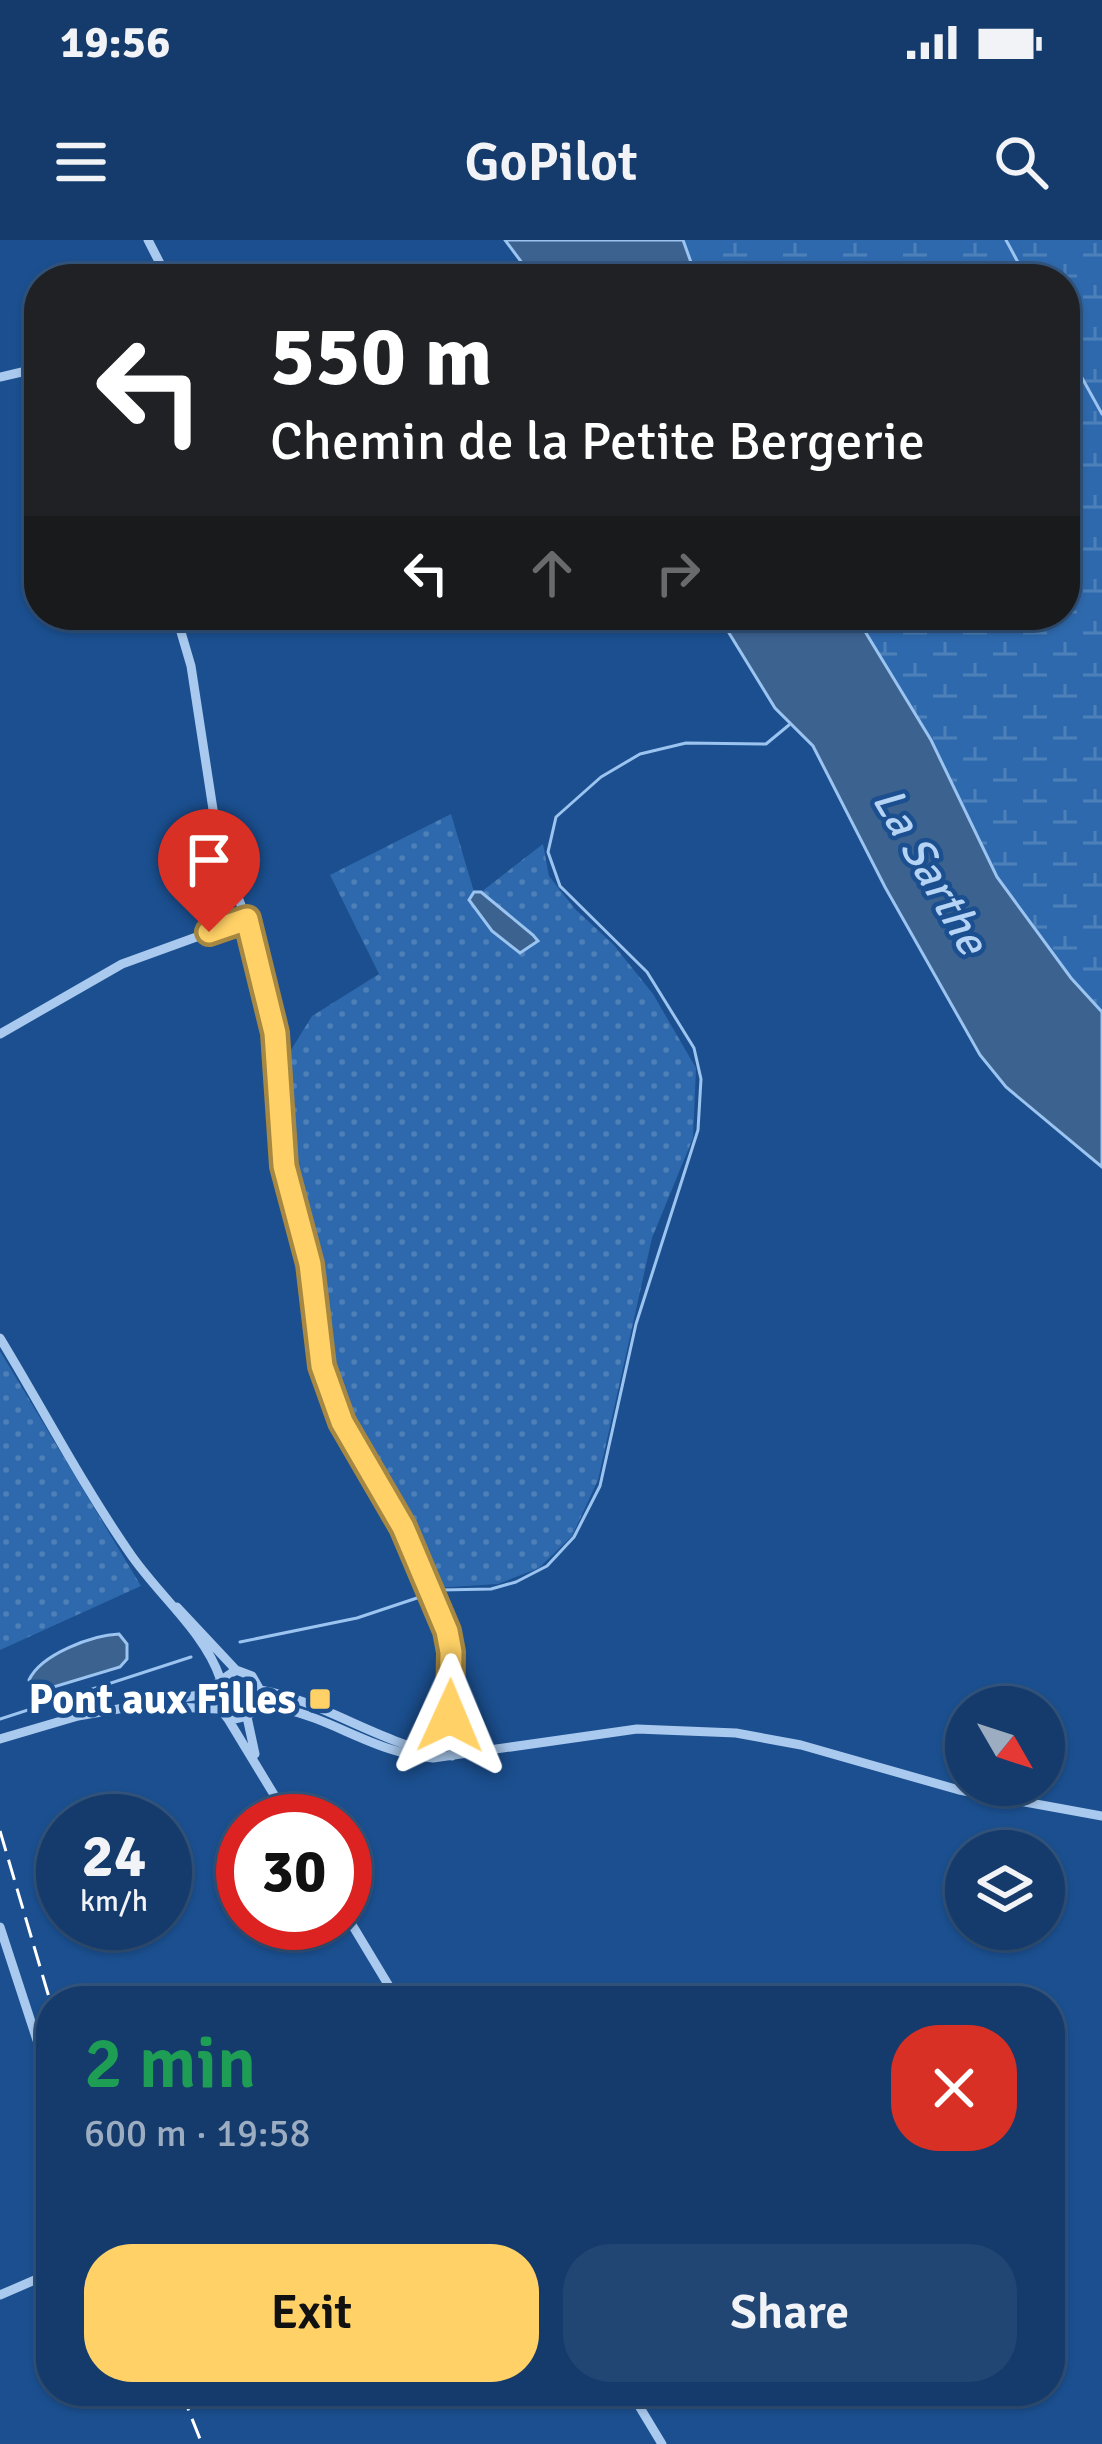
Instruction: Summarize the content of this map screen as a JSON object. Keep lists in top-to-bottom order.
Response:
{
  "water": ["La Sarthe"],
  "places": {
    "transit": ["Pont aux Filles"]
  },
  "north": "bottom right",
  "page": {
    "status": "19:56",
    "header": "GoPilot",
    "turn": ["550 m", "Chemin de la Petite Bergerie"],
    "speed": "24 km/h",
    "limit": "30",
    "heading": ["2 min", "600 m · 19:58"],
    "buttons": ["Exit", "Share"]
  }
}
